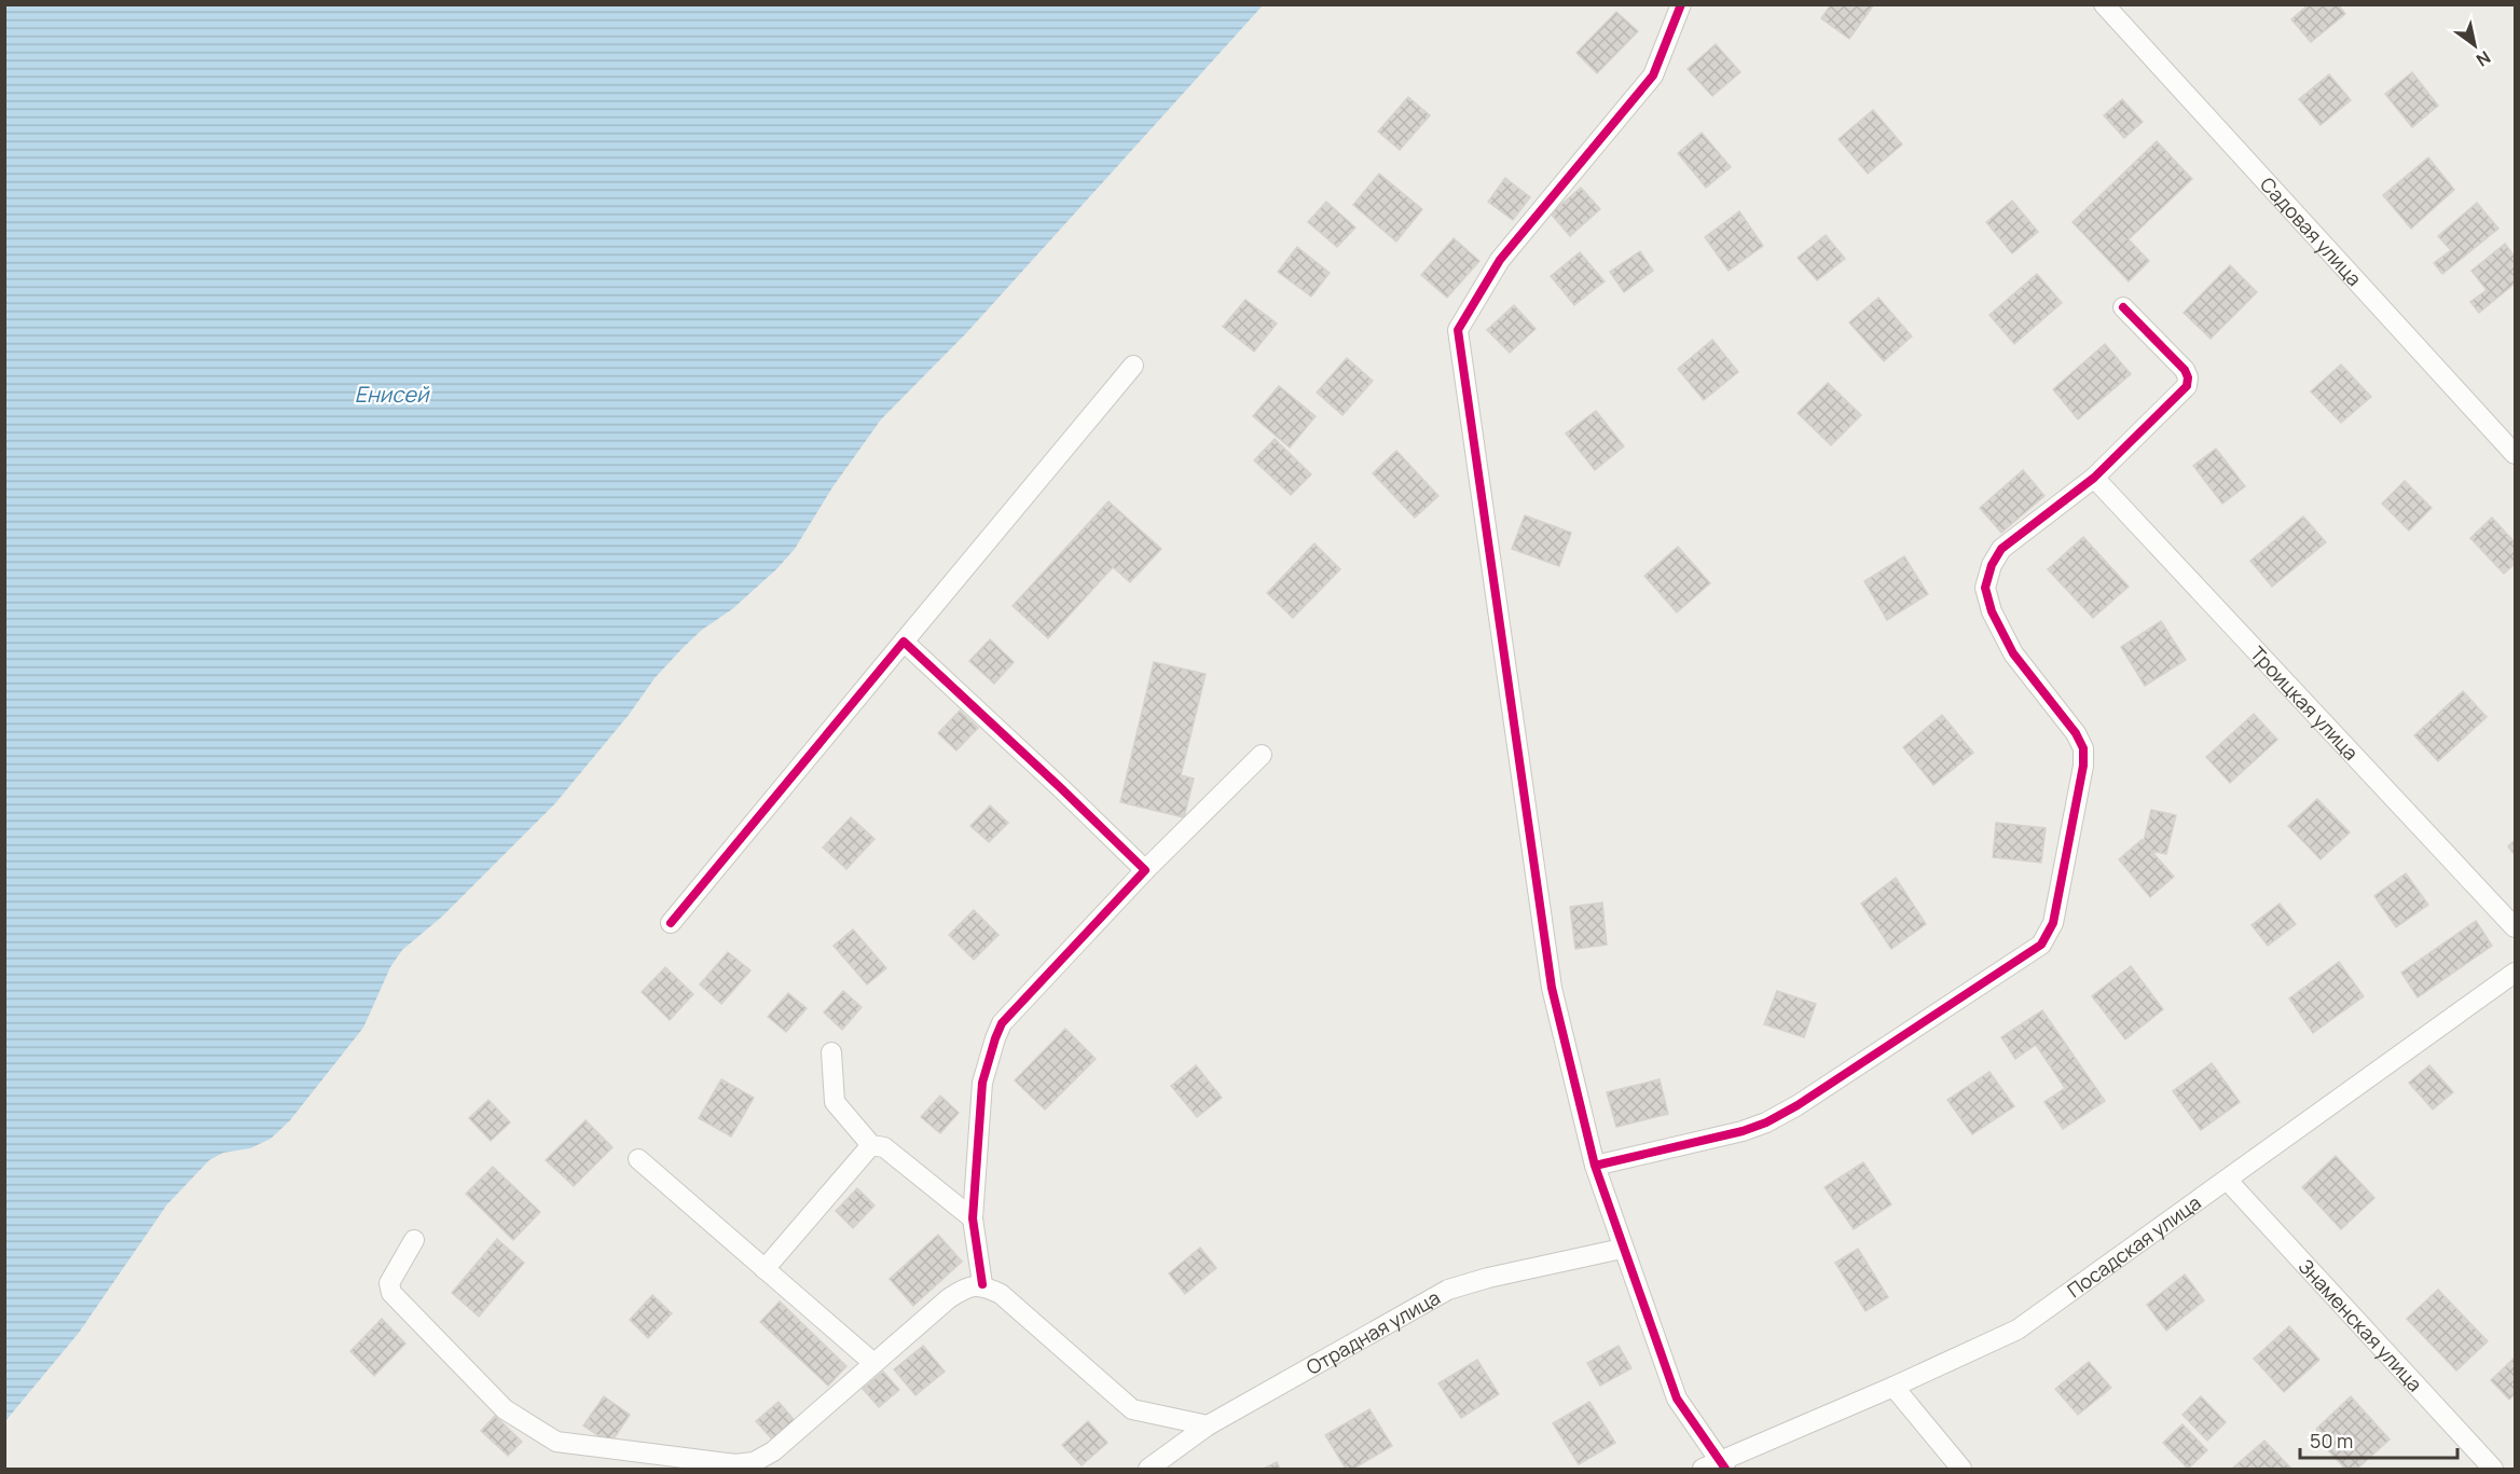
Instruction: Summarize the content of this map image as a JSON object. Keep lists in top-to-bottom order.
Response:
{
  "streets": {
    "street": [
      "Садовая улица",
      "Троицкая улица",
      "Посадская улица",
      "Знаменская улица",
      "Отрадная улица"
    ]
  },
  "crossings": [
    ["Посадская улица", "Знаменская улица"]
  ],
  "water": ["Енисей"],
  "scale_bar": "50 m",
  "north": "bottom right"
}
